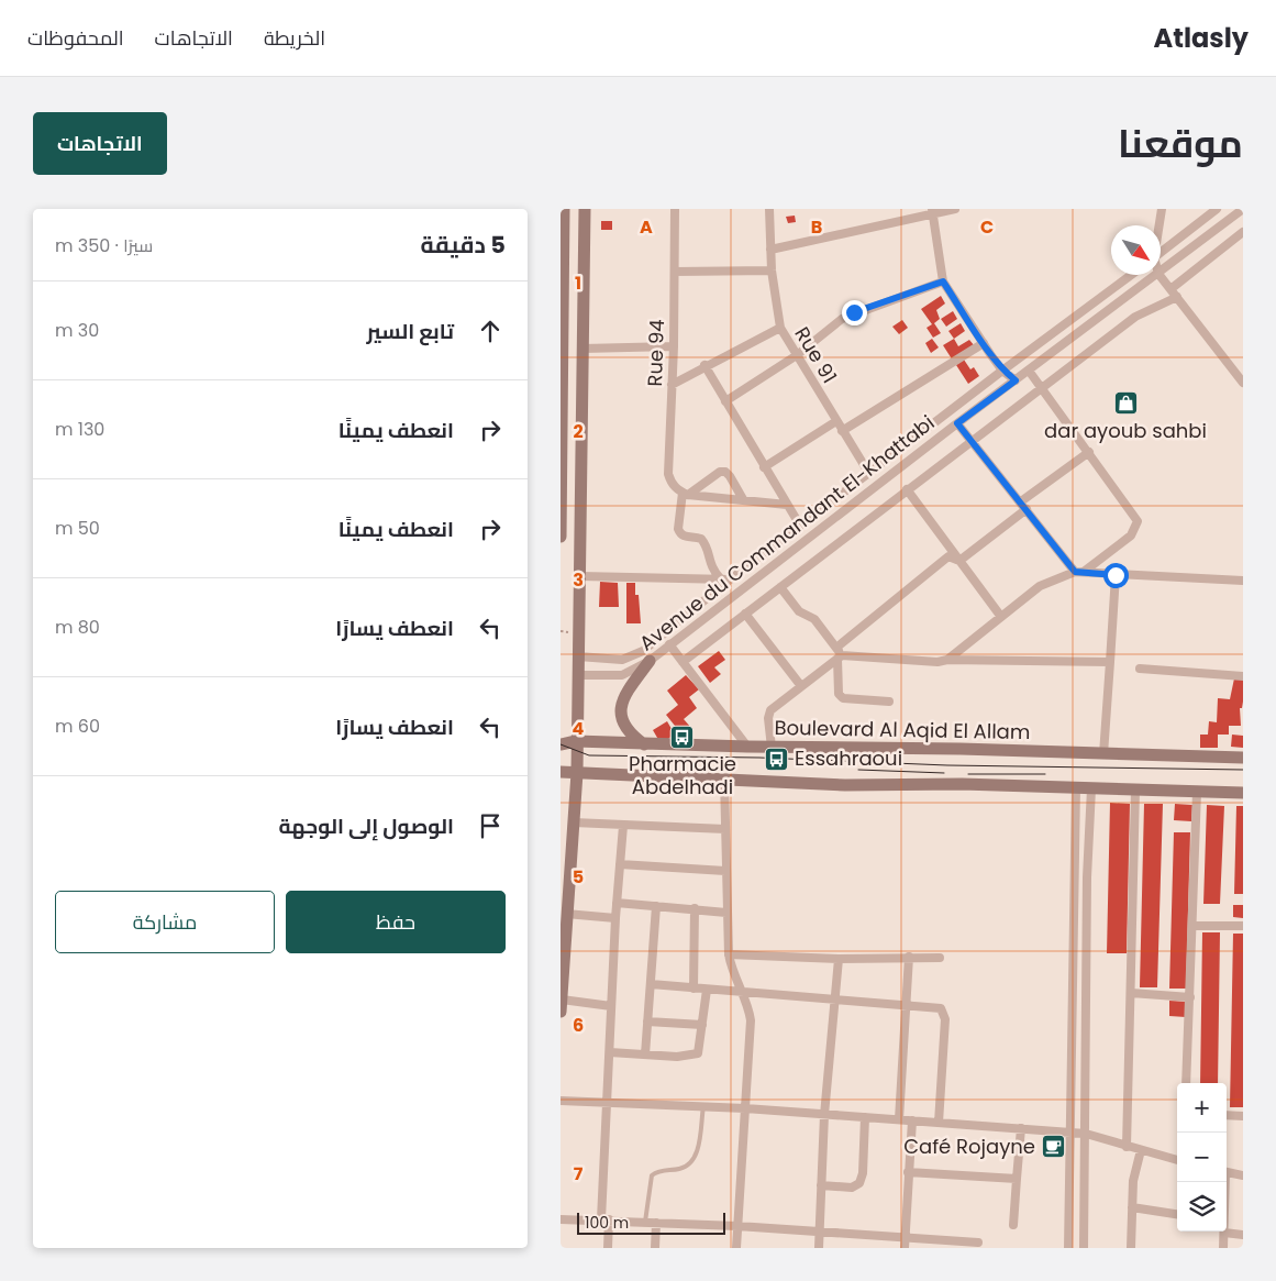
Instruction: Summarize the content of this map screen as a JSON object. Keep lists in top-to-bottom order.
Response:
{
  "streets": {
    "main road": ["Boulevard Al Aqid El Allam"],
    "street": ["Rue 94", "Rue 91", "Avenue du Commandant El-Khattabi"]
  },
  "crossings": [
    ["Rue 91", "Avenue du Commandant El-Khattabi"]
  ],
  "places": {
    "shop": ["dar ayoub sahbi"],
    "bus stop": ["Pharmacie Abdelhadi", "Essahraoui"],
    "cafe": ["Café Rojayne"]
  },
  "scale_bar": "100 m",
  "north": "bottom right",
  "page": {
    "header": "Atlasly",
    "nav": ["الخريطة", "الاتجاهات", "المحفوظات"],
    "title": "موقعنا",
    "buttons": [
      "الاتجاهات",
      ["حفظ", "مشاركة"]
    ],
    "heading": ["5 دقيقة", "سيرًا · 350 m"],
    "list": [
      ["تابع السير", "30 m"],
      ["انعطف يمينًا", "130 m"],
      ["انعطف يمينًا", "50 m"],
      ["انعطف يسارًا", "80 m"],
      ["انعطف يسارًا", "60 m"],
      "الوصول إلى الوجهة"
    ],
    "map_buttons": ["+", "−"],
    "scale": "100 m"
  },
  "grid": {
    "columns": ["A", "B", "C"],
    "rows": [
      "1",
      "2",
      "3",
      "4",
      "5",
      "6",
      "7"
    ]
  }
}
